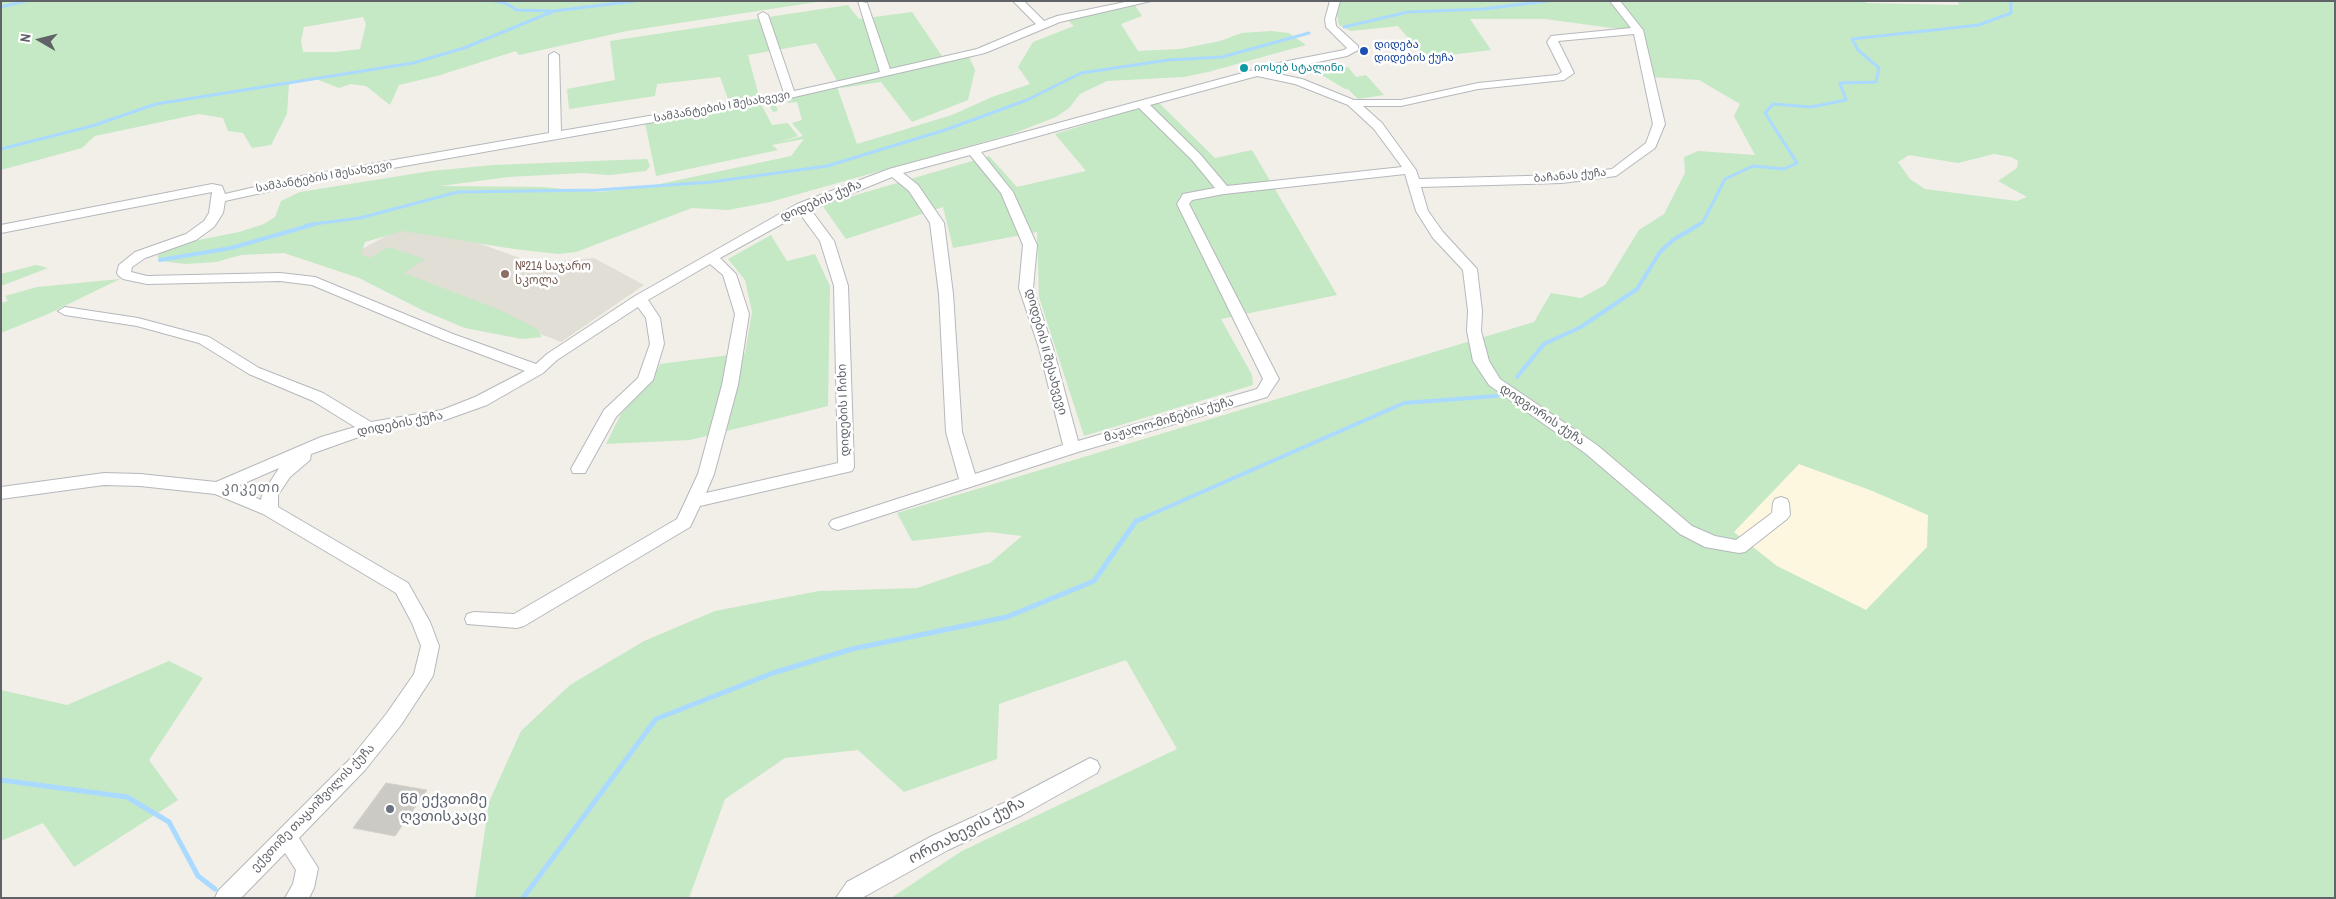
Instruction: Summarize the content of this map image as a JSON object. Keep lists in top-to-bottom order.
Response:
{
  "streets": {
    "street": [
      "სამპანტების I შესახვევი",
      "ბაჩანას ქუჩა",
      "დიდების ქუჩა",
      "დიდების II შესახვევი",
      "დიდების I ჩიხი",
      "დიდგორის ქუჩა",
      "მაჟალო-მიწების ქუჩა",
      "ექვთიმე თაყაიშვილის ქუჩა",
      "ორთახევის ქუჩა"
    ]
  },
  "crossings": [
    ["ბაჩანას ქუჩა", "დიდგორის ქუჩა"],
    ["ბაჩანას ქუჩა", "მაჟალო-მიწების ქუჩა"],
    ["დიდების ქუჩა", "დიდების II შესახვევი"],
    ["დიდების ქუჩა", "დიდების I ჩიხი"],
    ["დიდების ქუჩა", "დიდგორის ქუჩა"],
    ["დიდების ქუჩა", "ექვთიმე თაყაიშვილის ქუჩა"],
    ["დიდების II შესახვევი", "მაჟალო-მიწების ქუჩა"],
    ["დიდგორის ქუჩა", "მაჟალო-მიწების ქუჩა"]
  ],
  "districts": ["კიკეთი"],
  "places": [
    "დიდება დიდების ქუჩა",
    "იოსებ სტალინი",
    "№214 საჯარო სკოლა",
    "წმ ექვთიმე ღვთისკაცი"
  ],
  "north": "left"
}
